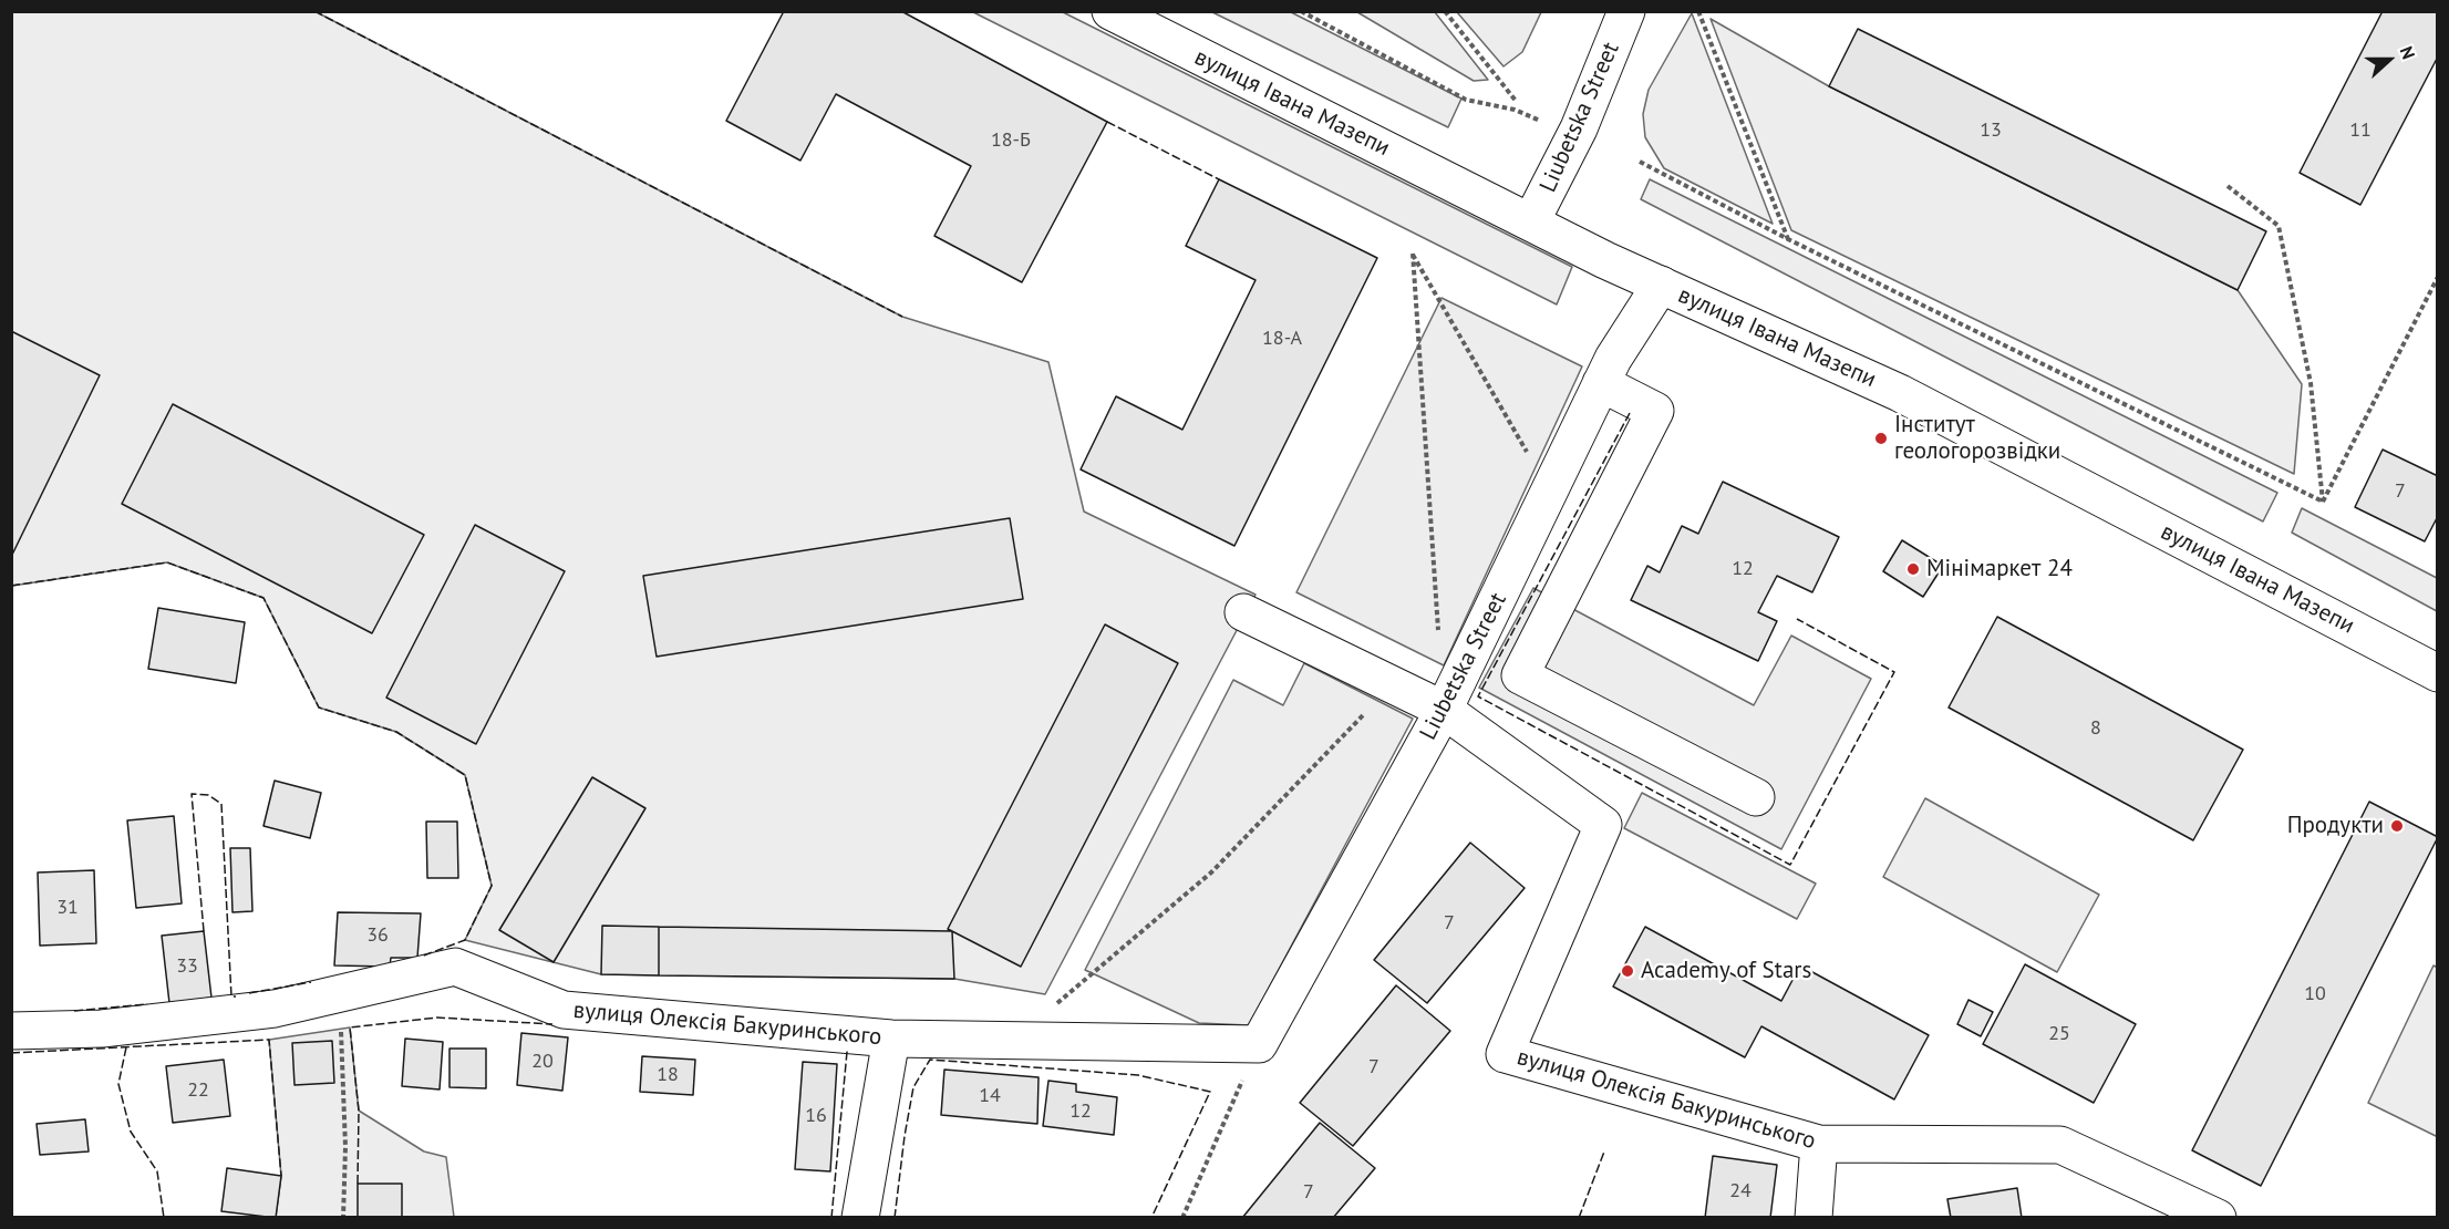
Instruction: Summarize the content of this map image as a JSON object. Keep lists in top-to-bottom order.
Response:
{
  "streets": {
    "street": ["вулиця Івана Мазепи", "Liubetska Street", "вулиця Олексія Бакуринського"]
  },
  "crossings": [
    ["вулиця Івана Мазепи", "Liubetska Street"],
    ["Liubetska Street", "вулиця Олексія Бакуринського"]
  ],
  "places": [
    "Інститут геологорозвідки",
    "Мінімаркет 24",
    "Продукти",
    "Academy of Stars"
  ],
  "house_numbers": [
    "13",
    "11",
    "18-Б",
    "18-А",
    "7",
    "12",
    "8",
    "31",
    "7",
    "36",
    "33",
    "10",
    "25",
    "20",
    "7",
    "18",
    "22",
    "14",
    "12",
    "16",
    "24",
    "7"
  ],
  "north": "right"
}
